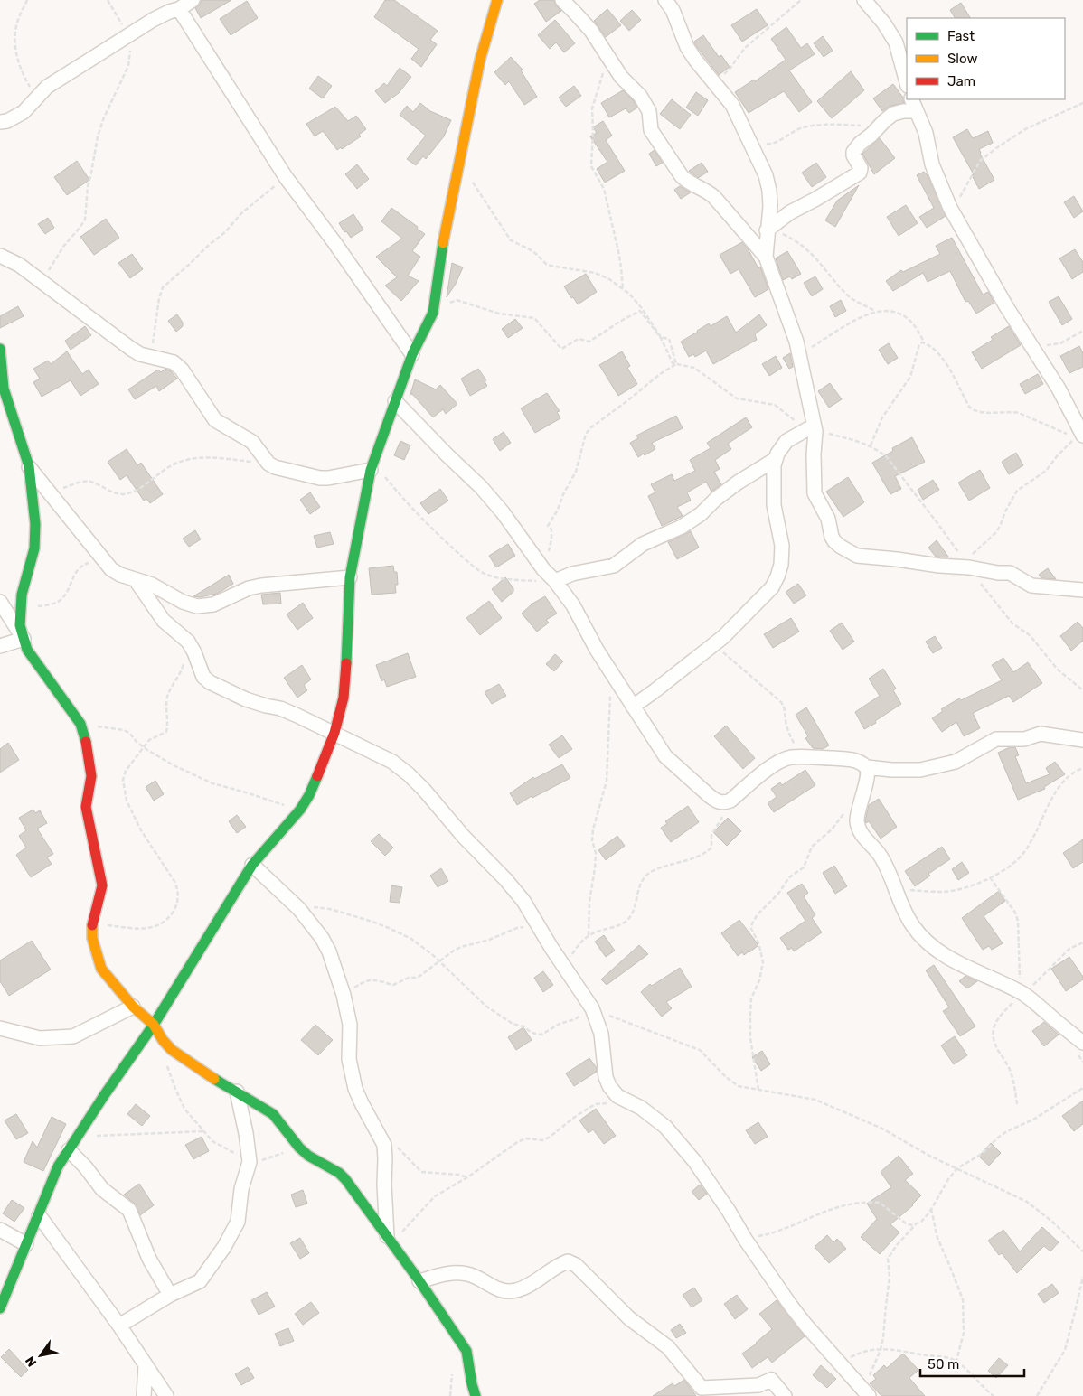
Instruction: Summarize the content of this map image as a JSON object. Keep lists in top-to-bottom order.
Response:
{
  "legend": ["Fast", "Slow", "Jam"],
  "scale_bar": "50 m",
  "north": "bottom left"
}
